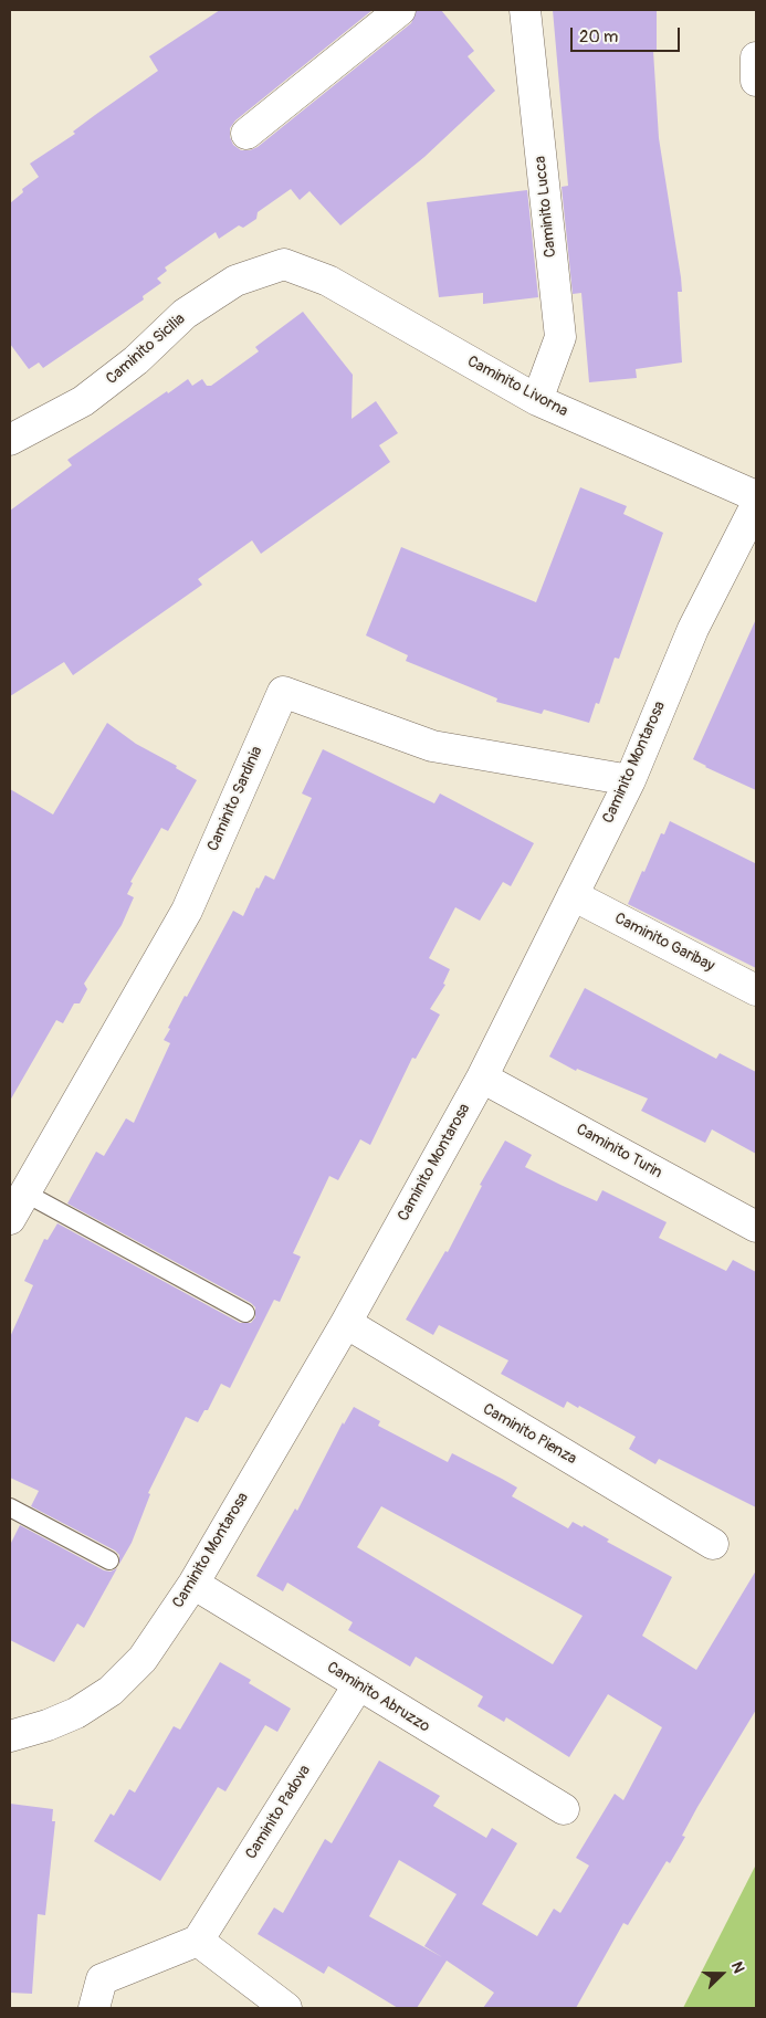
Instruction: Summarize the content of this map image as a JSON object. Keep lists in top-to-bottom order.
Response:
{
  "streets": {
    "street": [
      "Caminito Lucca",
      "Caminito Sicilia",
      "Caminito Livorna",
      "Caminito Montarosa",
      "Caminito Sardinia",
      "Caminito Garibay",
      "Caminito Turin",
      "Caminito Pienza",
      "Caminito Abruzzo",
      "Caminito Padova"
    ]
  },
  "crossings": [
    ["Caminito Lucca", "Caminito Livorna"],
    ["Caminito Sicilia", "Caminito Livorna"],
    ["Caminito Montarosa", "Caminito Sardinia"],
    ["Caminito Montarosa", "Caminito Garibay"],
    ["Caminito Montarosa", "Caminito Turin"],
    ["Caminito Montarosa", "Caminito Pienza"],
    ["Caminito Montarosa", "Caminito Abruzzo"],
    ["Caminito Abruzzo", "Caminito Padova"]
  ],
  "scale_bar": "20 m",
  "north": "right"
}
